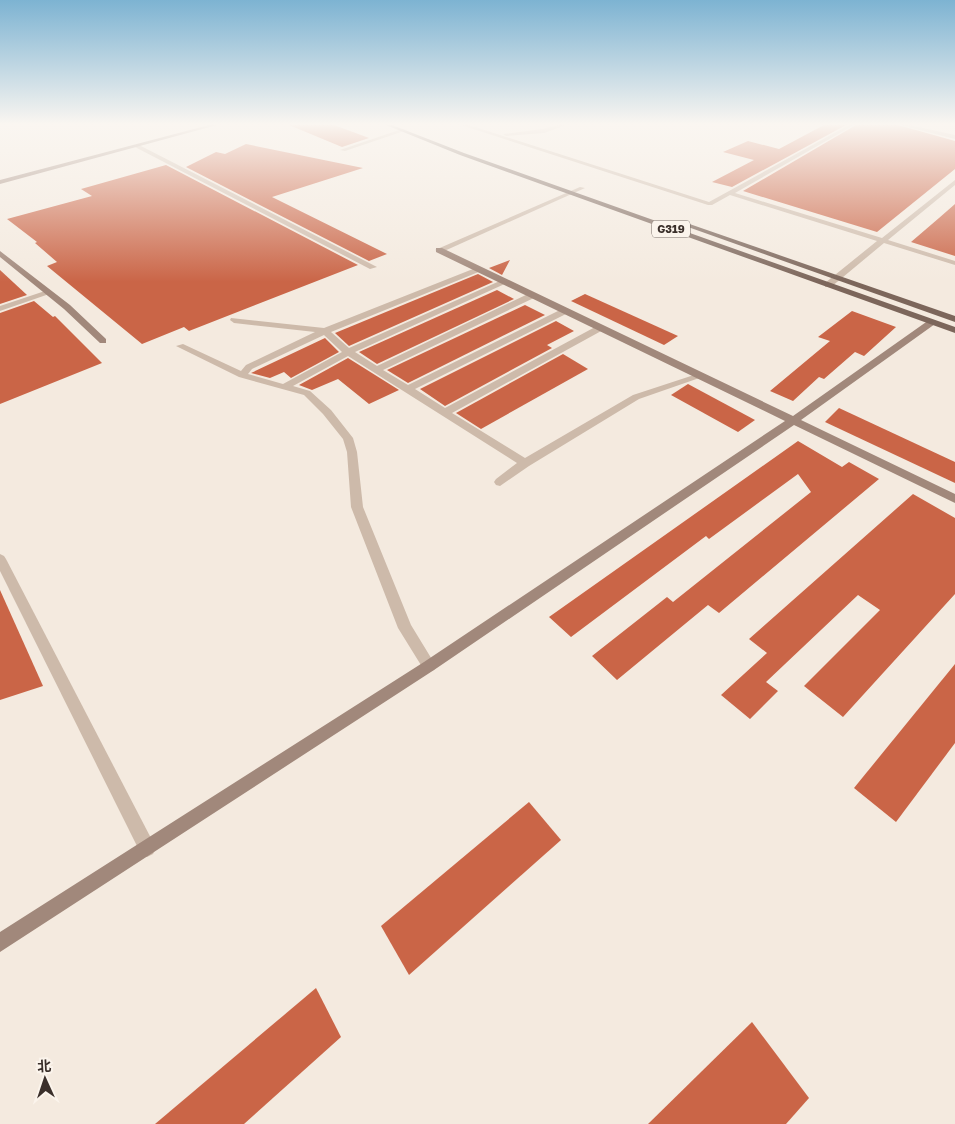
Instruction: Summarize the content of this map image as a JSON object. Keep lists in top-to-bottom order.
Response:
{
  "streets": {
    "main road": ["G319"]
  },
  "north": "top"
}
